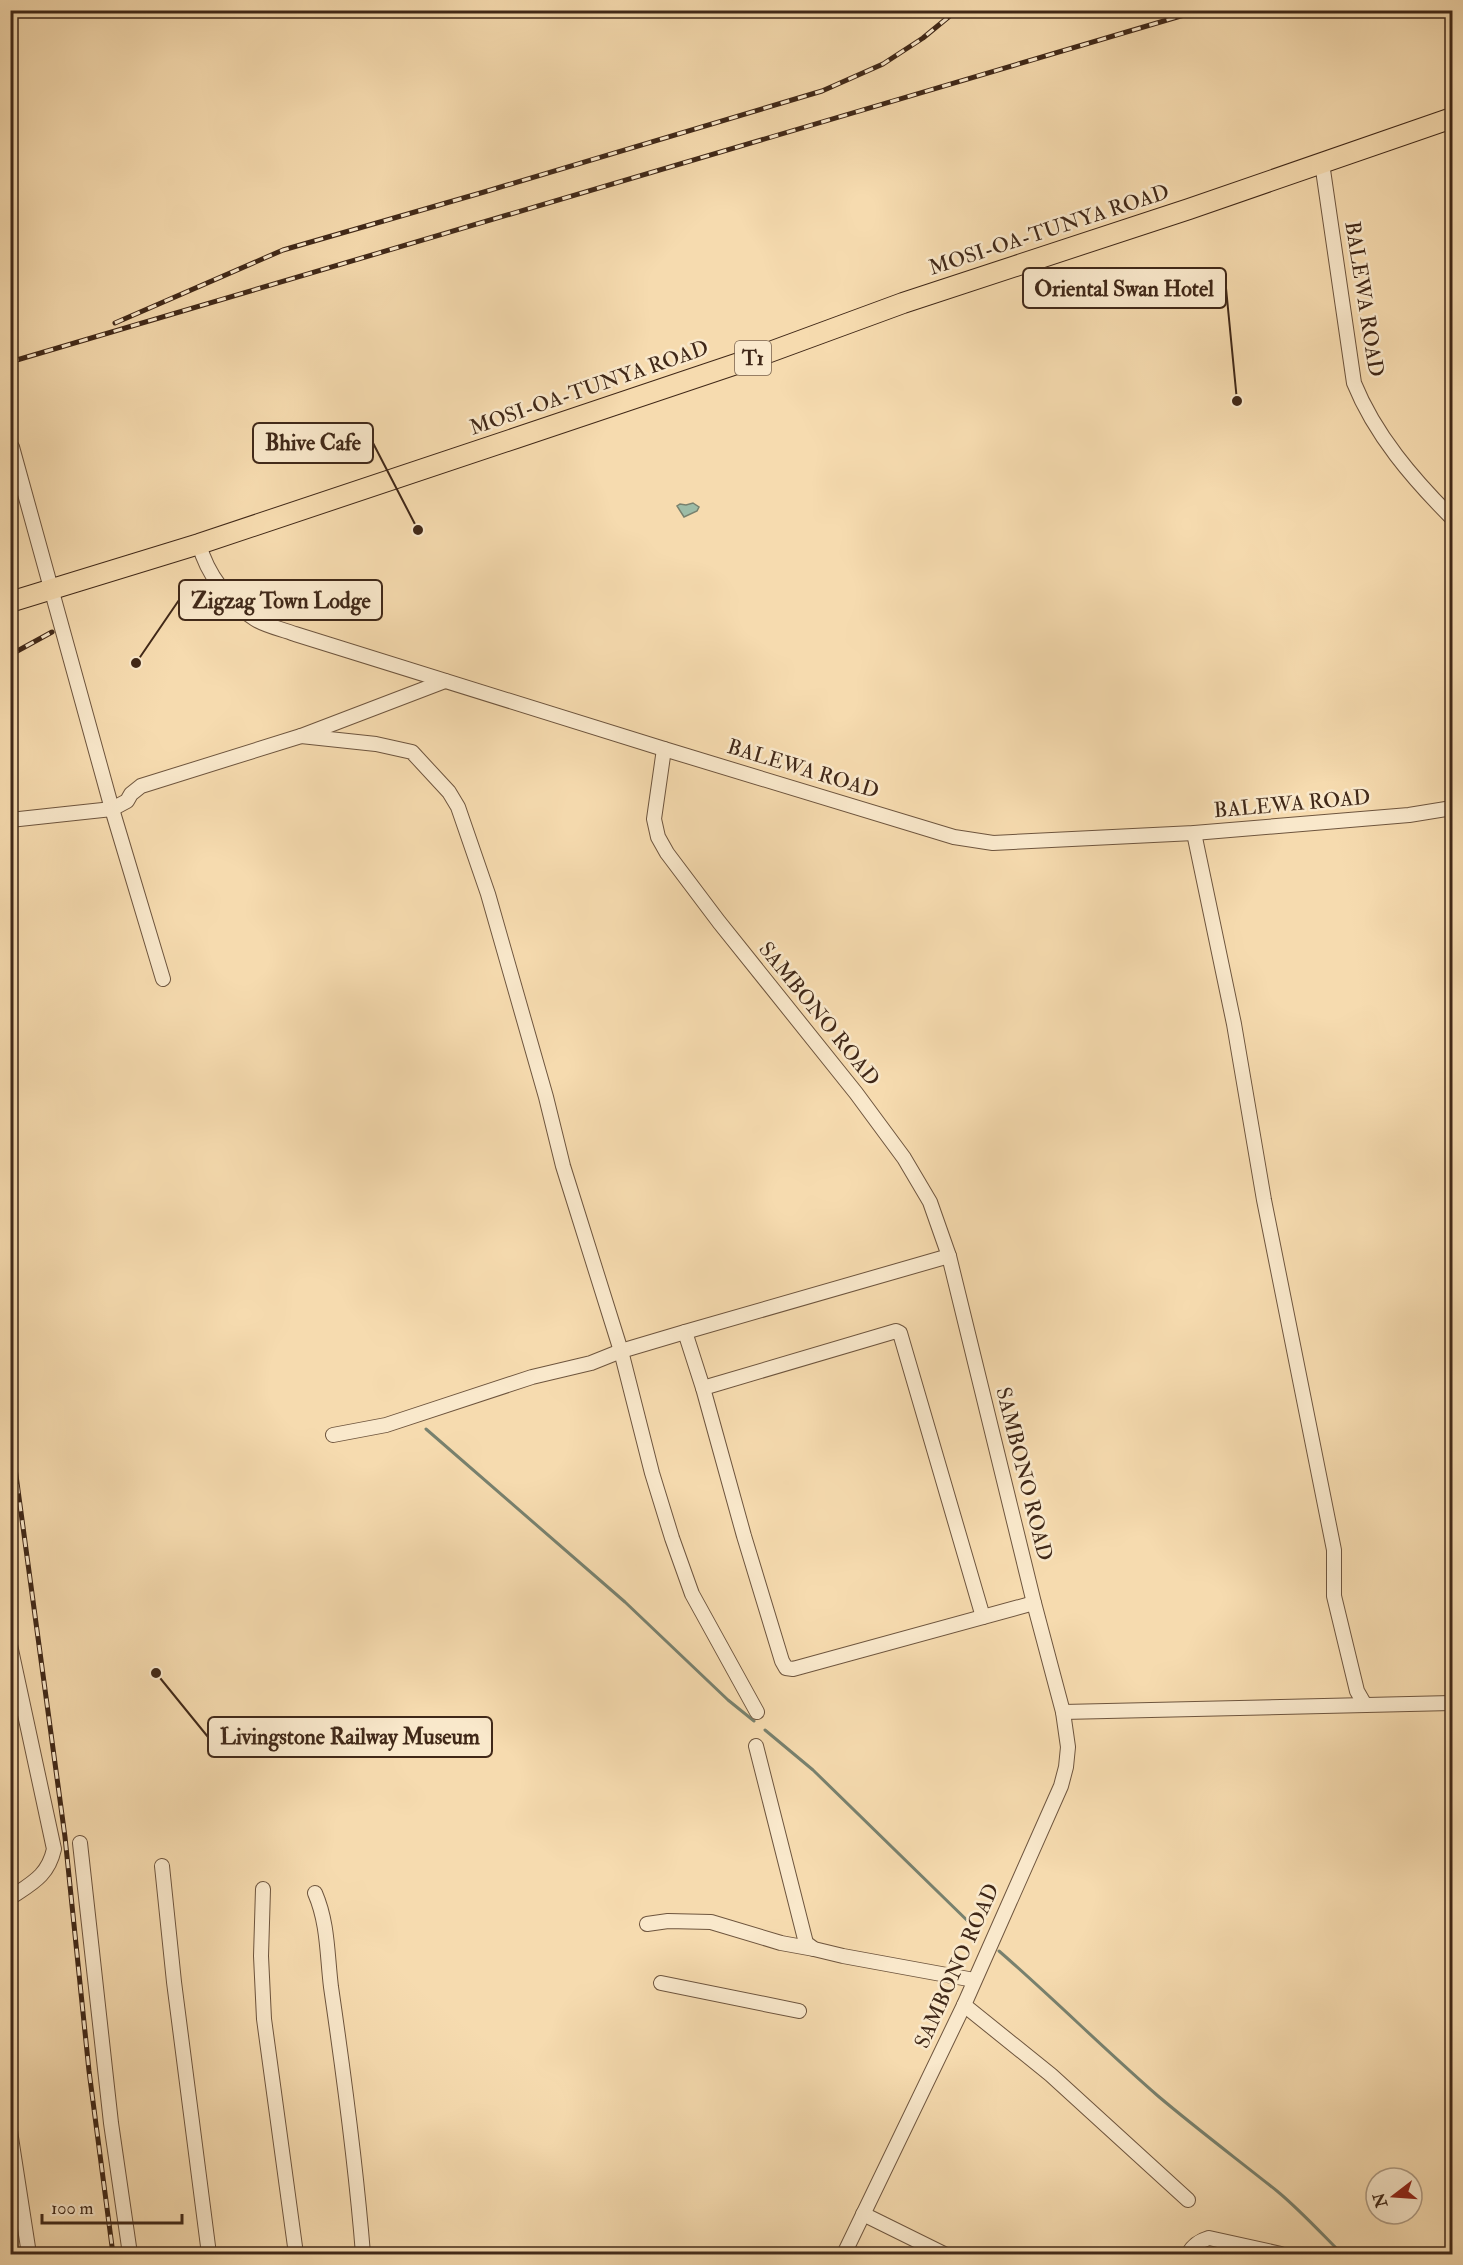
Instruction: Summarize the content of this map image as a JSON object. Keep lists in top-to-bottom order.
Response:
{
  "streets": {
    "highway": ["MOSI-OA-TUNYA ROAD", "T1"],
    "street": ["BALEWA ROAD", "SAMBONO ROAD"]
  },
  "crossings": [
    ["MOSI-OA-TUNYA ROAD", "BALEWA ROAD"],
    ["BALEWA ROAD", "SAMBONO ROAD"]
  ],
  "places": [
    "Oriental Swan Hotel",
    "Bhive Cafe",
    "Zigzag Town Lodge",
    "Livingstone Railway Museum"
  ],
  "scale_bar": "100 m",
  "north": "left"
}
